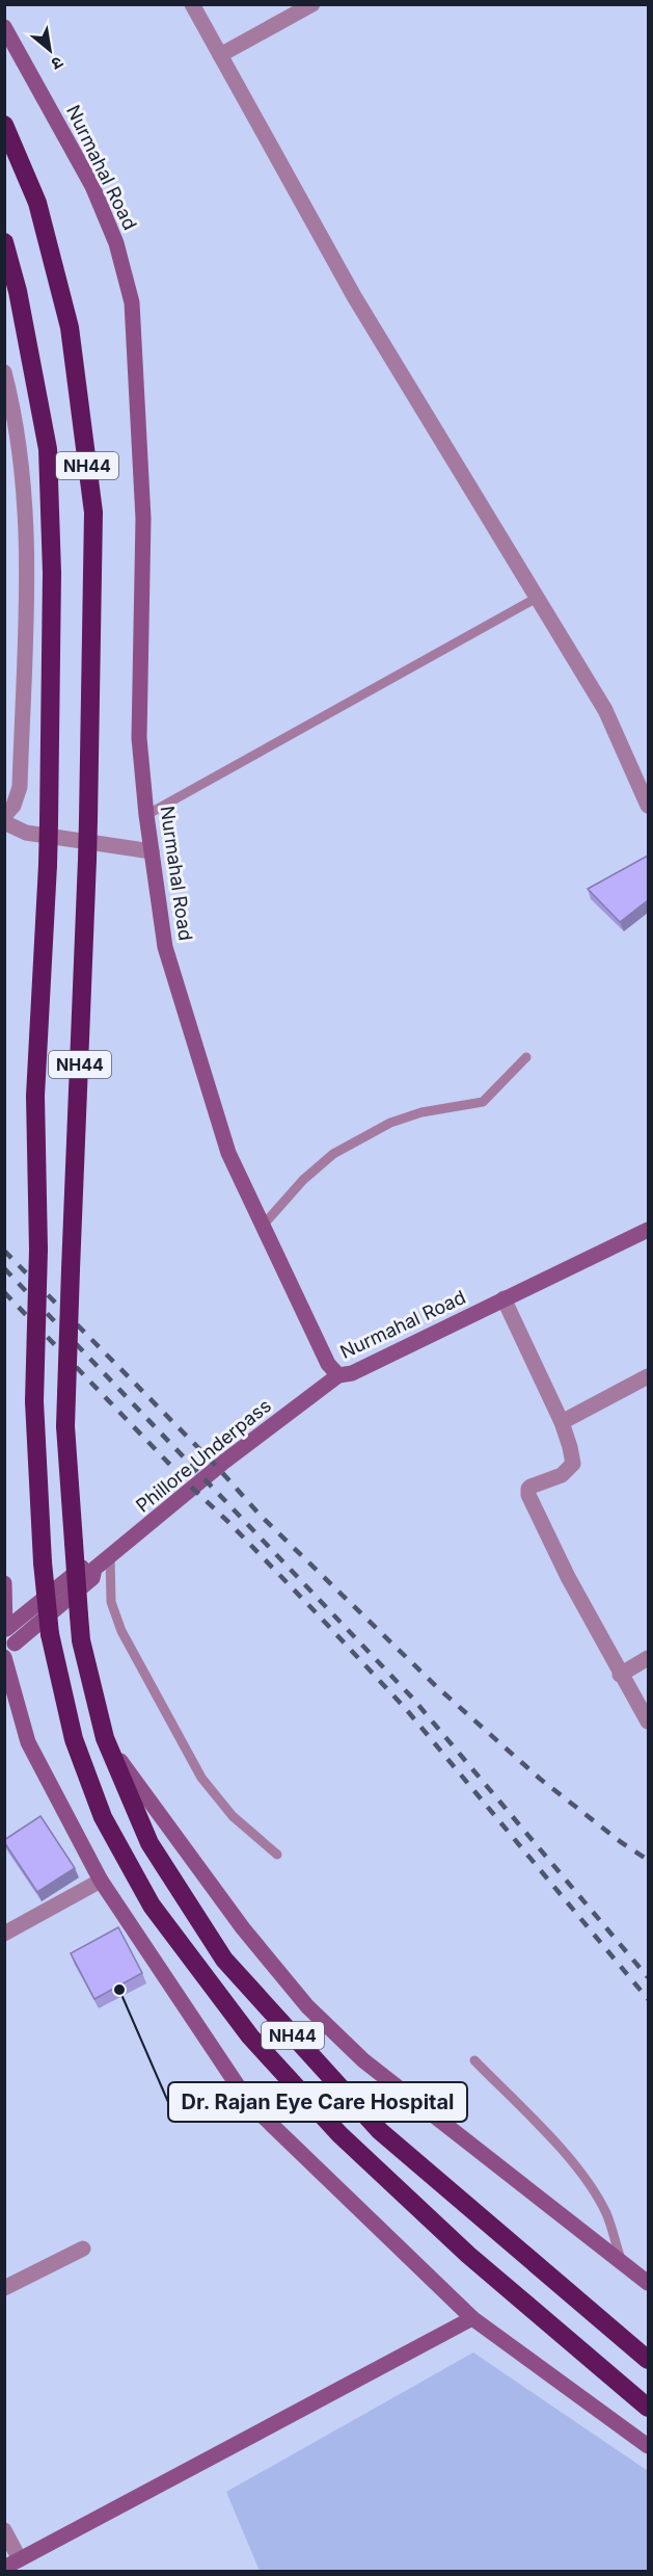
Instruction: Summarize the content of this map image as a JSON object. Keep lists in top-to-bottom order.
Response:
{
  "streets": {
    "highway": ["NH44"],
    "main road": ["Nurmahal Road", "Phillore Underpass"]
  },
  "crossings": [
    ["Nurmahal Road", "Phillore Underpass"]
  ],
  "places": ["Dr. Rajan Eye Care Hospital"],
  "north": "bottom right"
}
